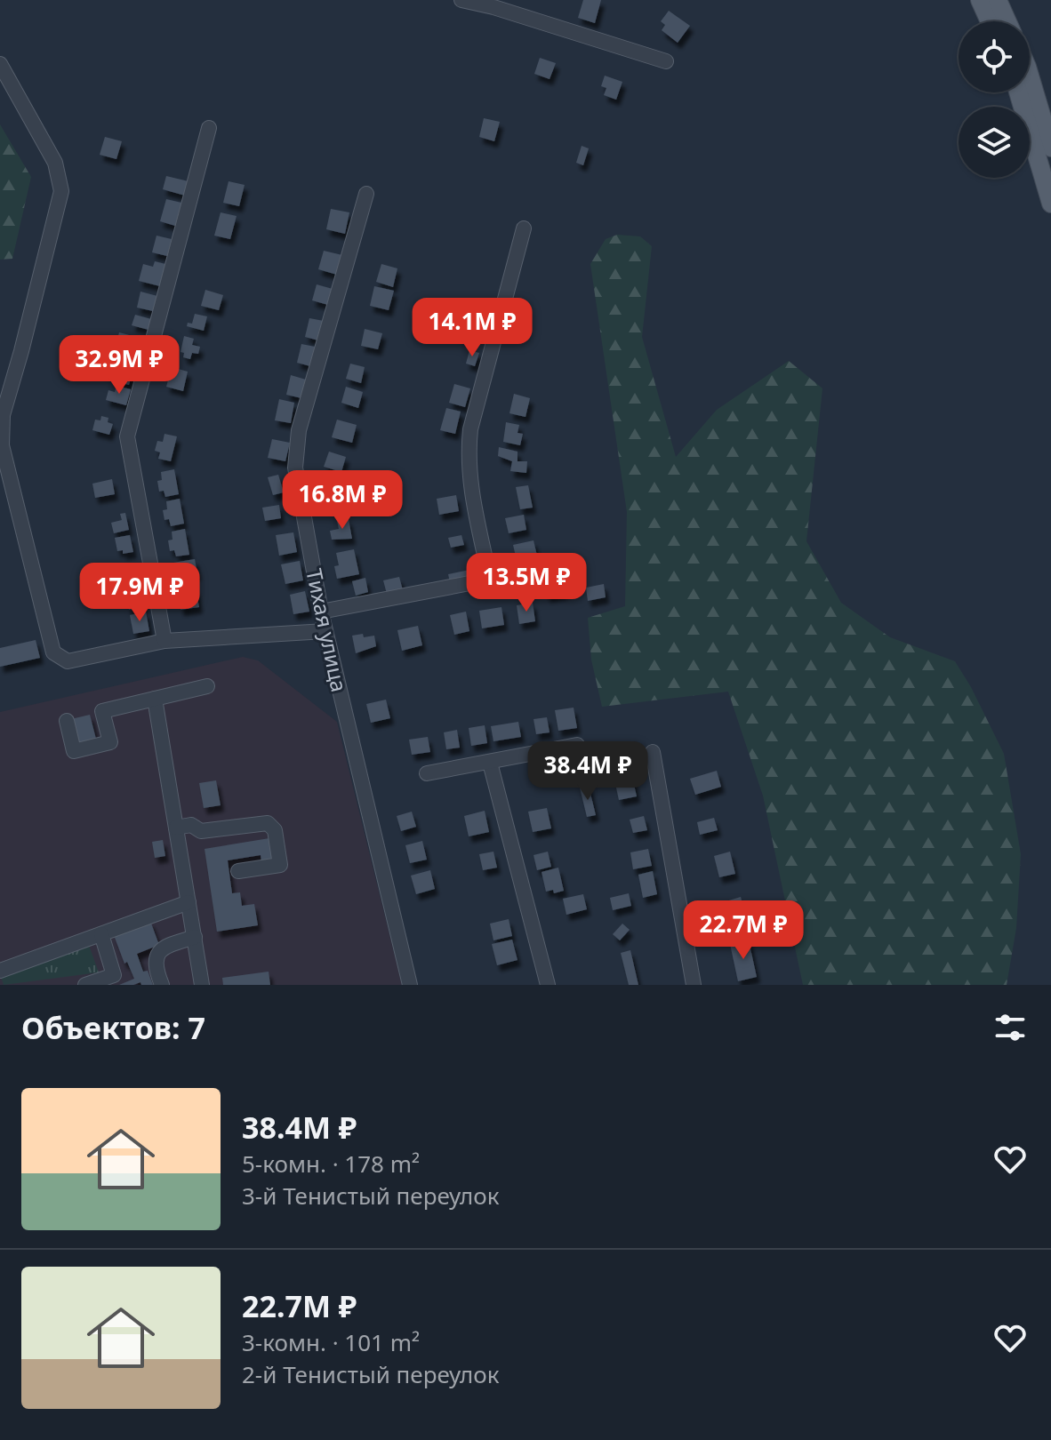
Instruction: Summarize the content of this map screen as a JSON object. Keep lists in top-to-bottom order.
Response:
{
  "streets": {
    "street": ["Тихая улица"]
  },
  "page": {
    "price": [
      "14.1M ₽",
      "32.9M ₽",
      "16.8M ₽",
      "13.5M ₽",
      "17.9M ₽",
      "38.4M ₽",
      "22.7M ₽"
    ],
    "heading": "Объектов: 7",
    "list": [
      {
        "name": "38.4M ₽",
        "note": "5-комн. · 178 m² · 3-й Тенистый переулок"
      },
      {
        "name": "22.7M ₽",
        "note": "3-комн. · 101 m² · 2-й Тенистый переулок"
      }
    ]
  }
}
